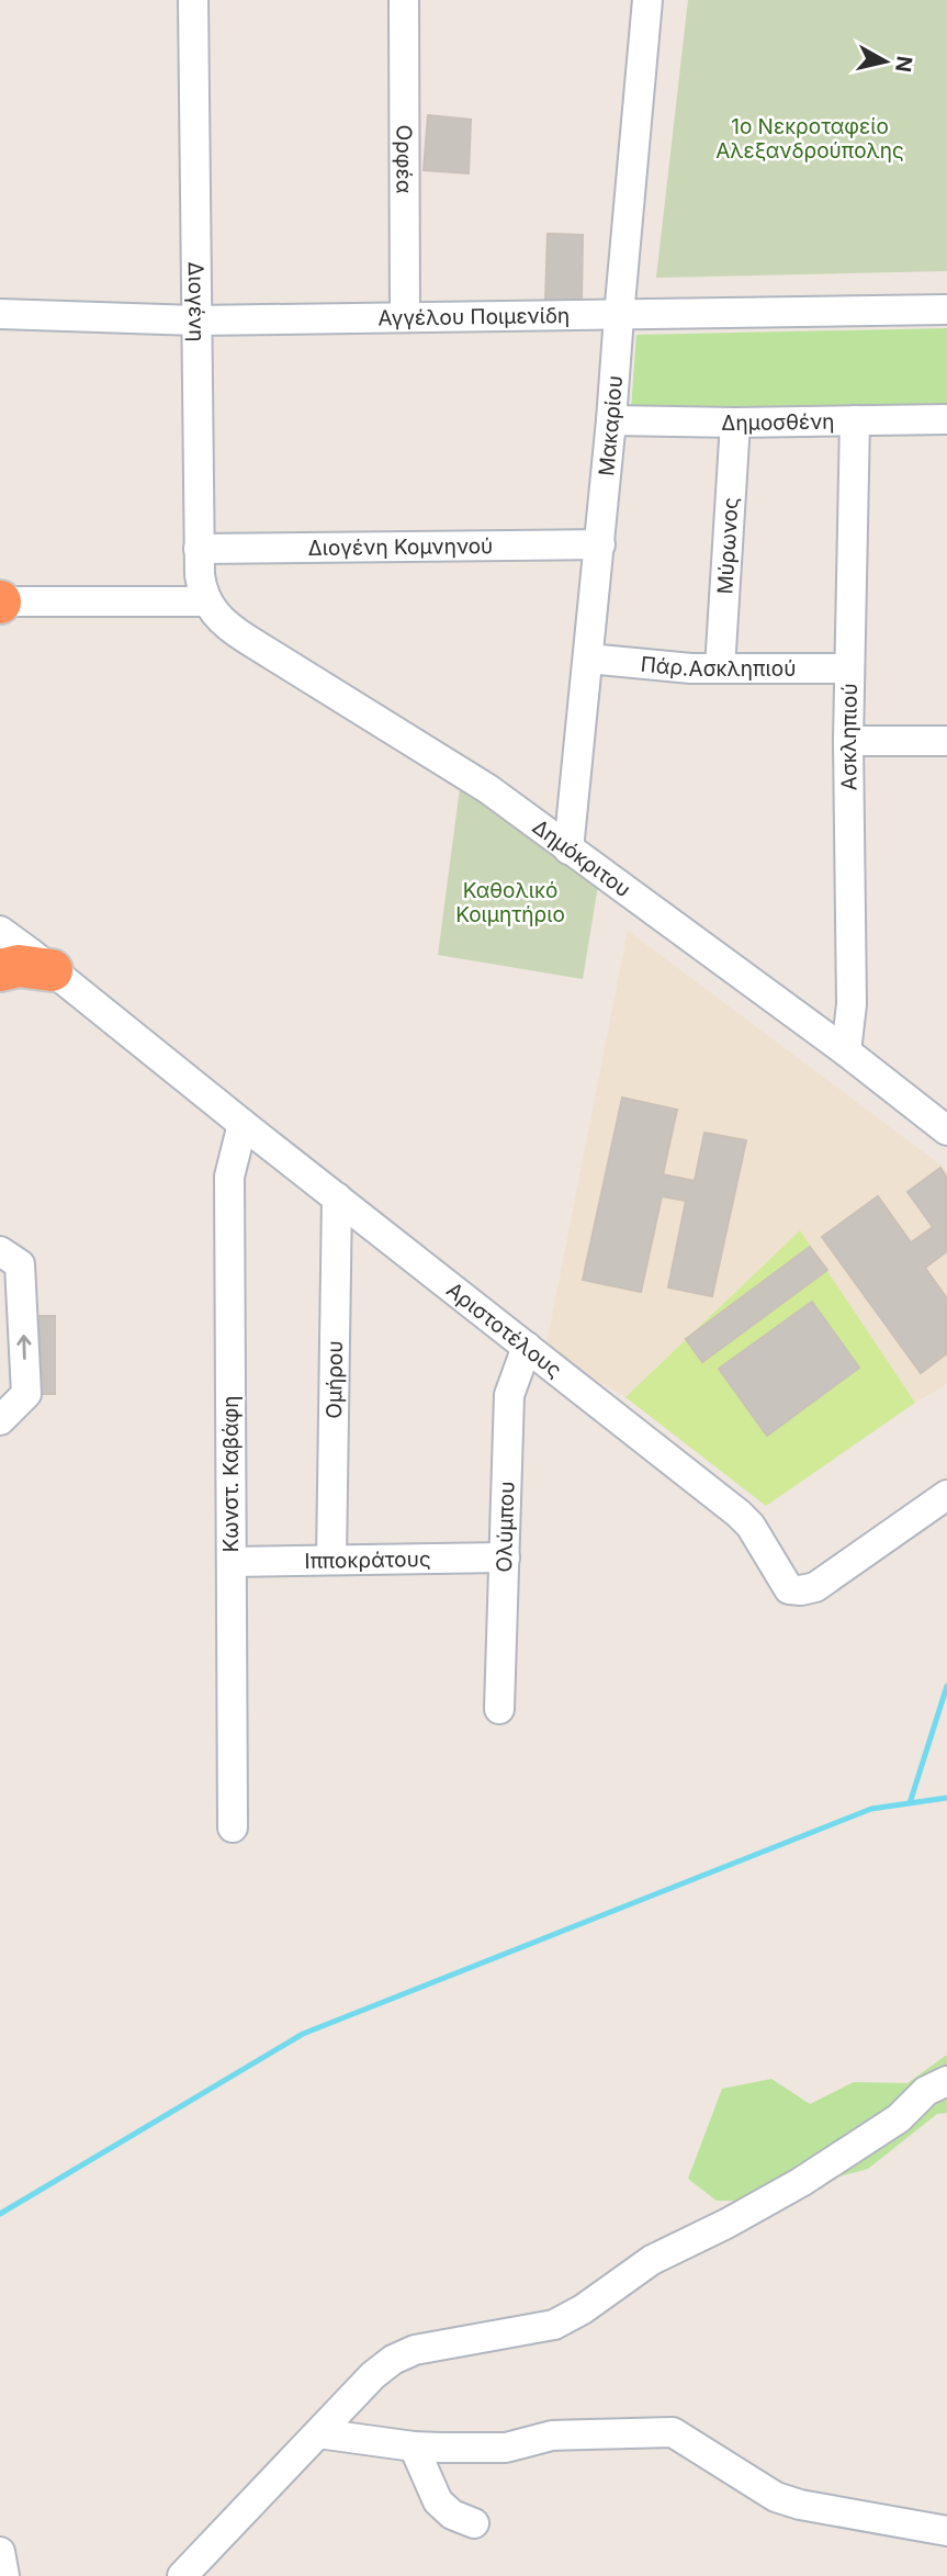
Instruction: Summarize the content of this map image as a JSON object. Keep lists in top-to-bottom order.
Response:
{
  "streets": {
    "street": [
      "Ορφέα",
      "Διογένη",
      "Αγγέλου Ποιμενίδη",
      "Δημοσθένη",
      "Μακαρίου",
      "Μύρωνος",
      "Διογένη Κομνηνού",
      "Πάρ.Ασκληπιού",
      "Ασκληπιού",
      "Δημόκριτου",
      "Αριστοτέλους",
      "Ομήρου",
      "Κωνστ. Καβάφη",
      "Ολύμπου",
      "Ιπποκράτους"
    ]
  },
  "crossings": [
    ["Ορφέα", "Αγγέλου Ποιμενίδη"],
    ["Διογένη", "Αγγέλου Ποιμενίδη"],
    ["Διογένη", "Διογένη Κομνηνού"],
    ["Διογένη", "Δημόκριτου"],
    ["Αγγέλου Ποιμενίδη", "Μακαρίου"],
    ["Δημοσθένη", "Μακαρίου"],
    ["Δημοσθένη", "Μύρωνος"],
    ["Δημοσθένη", "Ασκληπιού"],
    ["Μακαρίου", "Διογένη Κομνηνού"],
    ["Μακαρίου", "Πάρ.Ασκληπιού"],
    ["Μακαρίου", "Δημόκριτου"],
    ["Μύρωνος", "Πάρ.Ασκληπιού"],
    ["Πάρ.Ασκληπιού", "Ασκληπιού"],
    ["Ασκληπιού", "Δημόκριτου"],
    ["Αριστοτέλους", "Ομήρου"],
    ["Αριστοτέλους", "Κωνστ. Καβάφη"],
    ["Αριστοτέλους", "Ολύμπου"],
    ["Ομήρου", "Ιπποκράτους"],
    ["Κωνστ. Καβάφη", "Ιπποκράτους"],
    ["Ολύμπου", "Ιπποκράτους"]
  ],
  "parks": ["1ο Νεκροταφείο Αλεξανδρούπολης", "Καθολικό Κοιμητήριο"],
  "north": "right"
}
